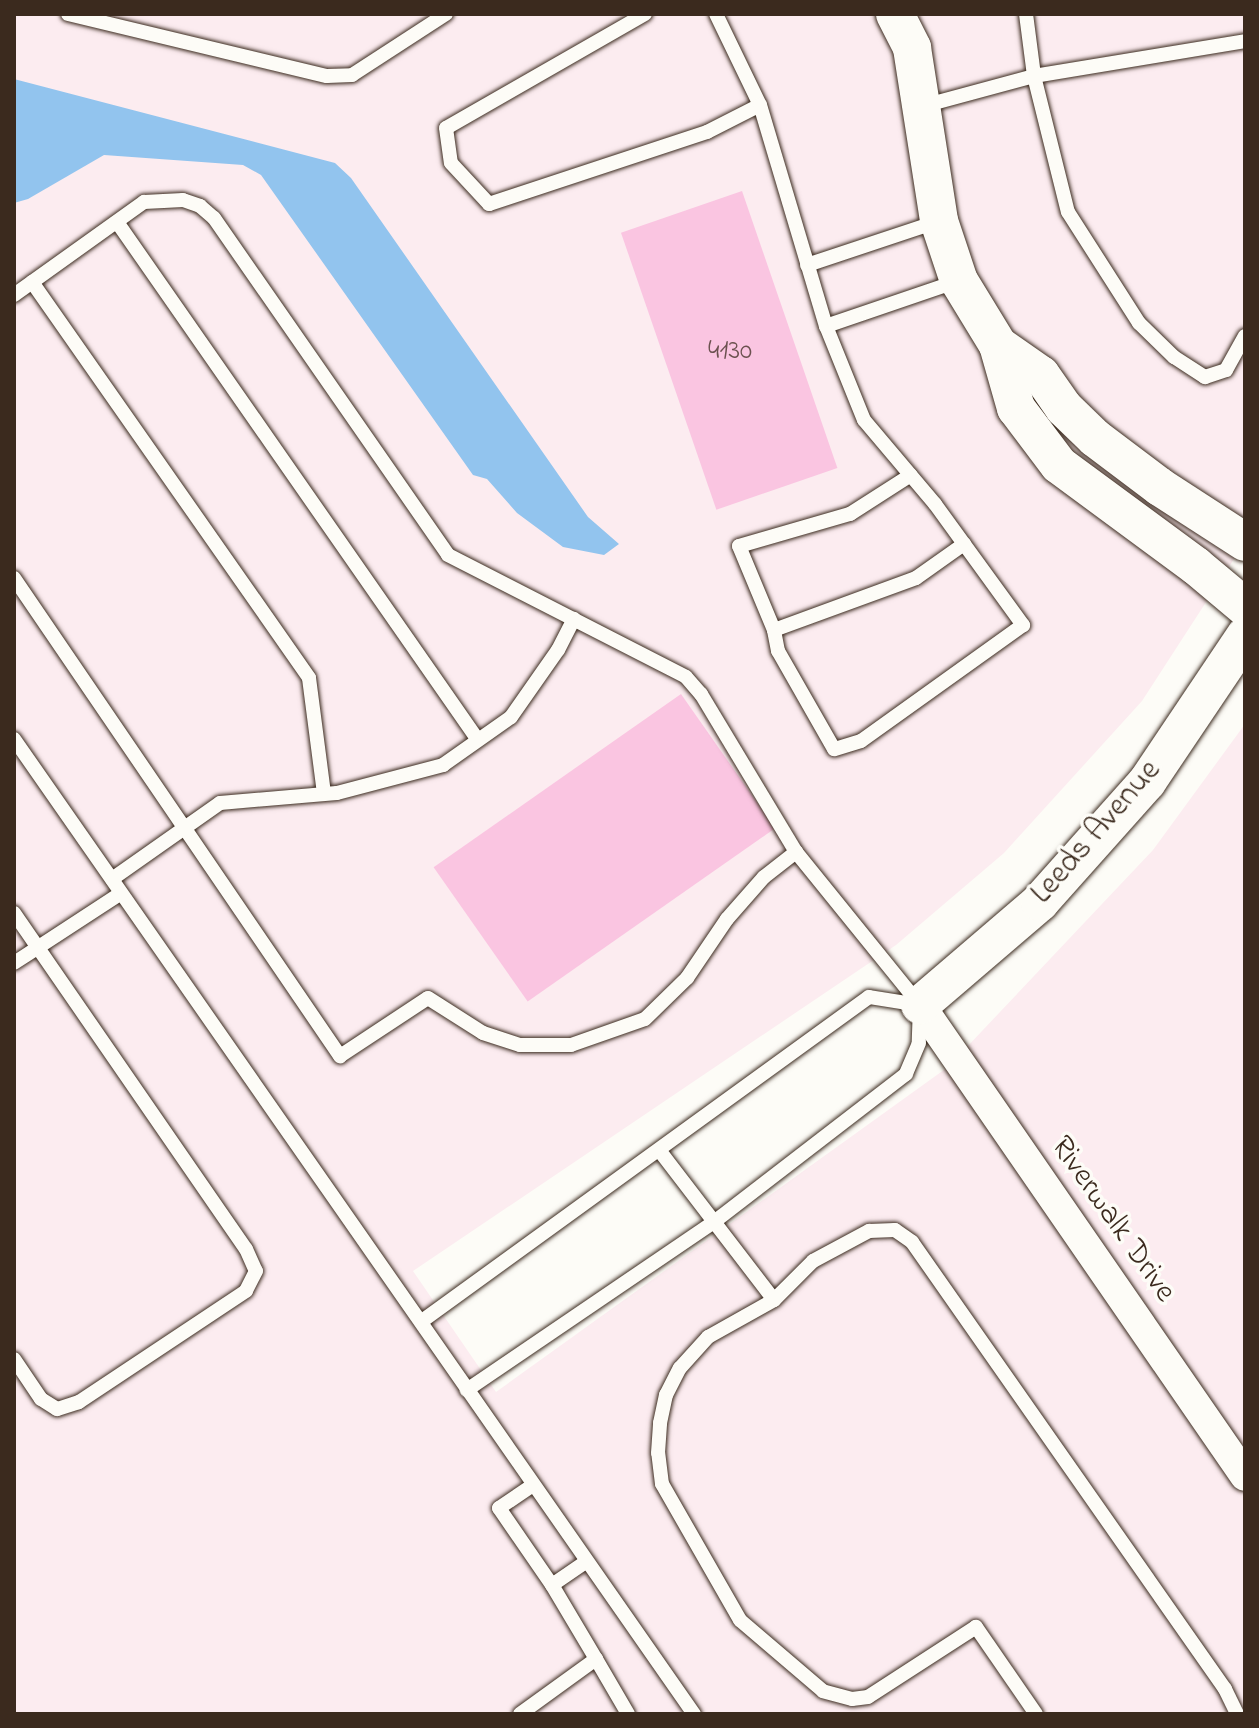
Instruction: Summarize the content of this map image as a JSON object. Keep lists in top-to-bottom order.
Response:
{
  "streets": {
    "street": ["Leeds Avenue", "Riverwalk Drive"]
  },
  "crossings": [
    ["Leeds Avenue", "Riverwalk Drive"]
  ],
  "house_numbers": ["4130"]
}
